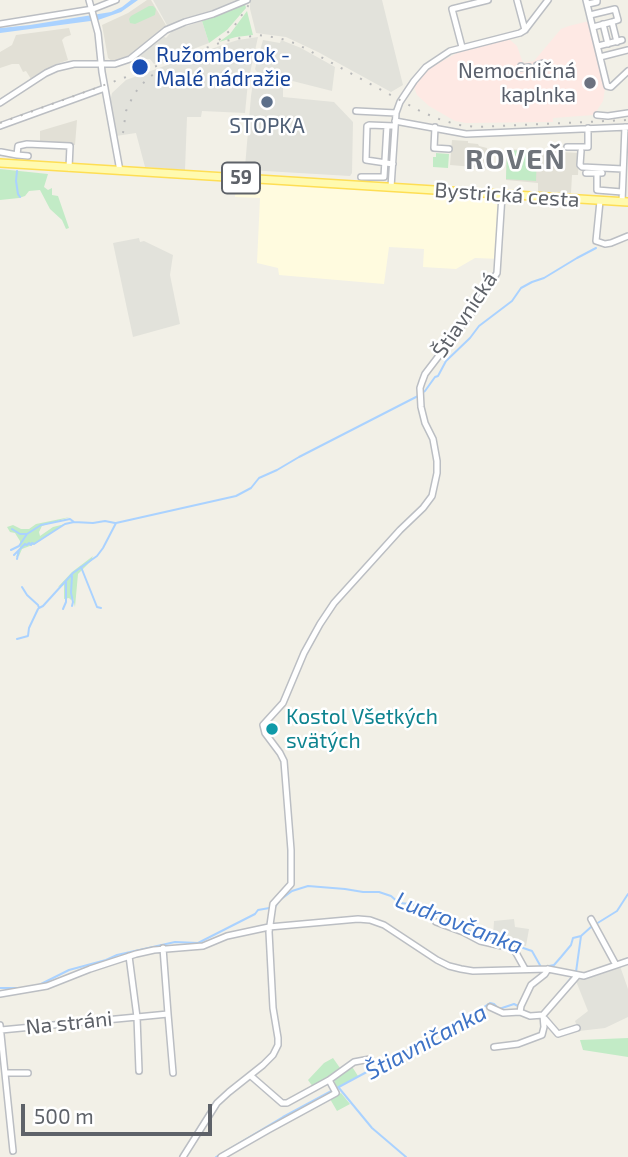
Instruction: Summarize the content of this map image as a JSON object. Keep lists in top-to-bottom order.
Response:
{
  "streets": {
    "main road": ["59", "Bystrická cesta"],
    "street": ["Štiavnická", "Na stráni"]
  },
  "crossings": [
    ["Bystrická cesta", "Štiavnická"]
  ],
  "districts": ["ROVEŇ"],
  "water": ["Ludrovčanka", "Štiavničanka"],
  "places": [
    "Ružomberok - Malé nádražie",
    "Nemocničná kaplnka",
    "STOPKA",
    "Kostol Všetkých svätých"
  ],
  "scale_bar": "500 m"
}
